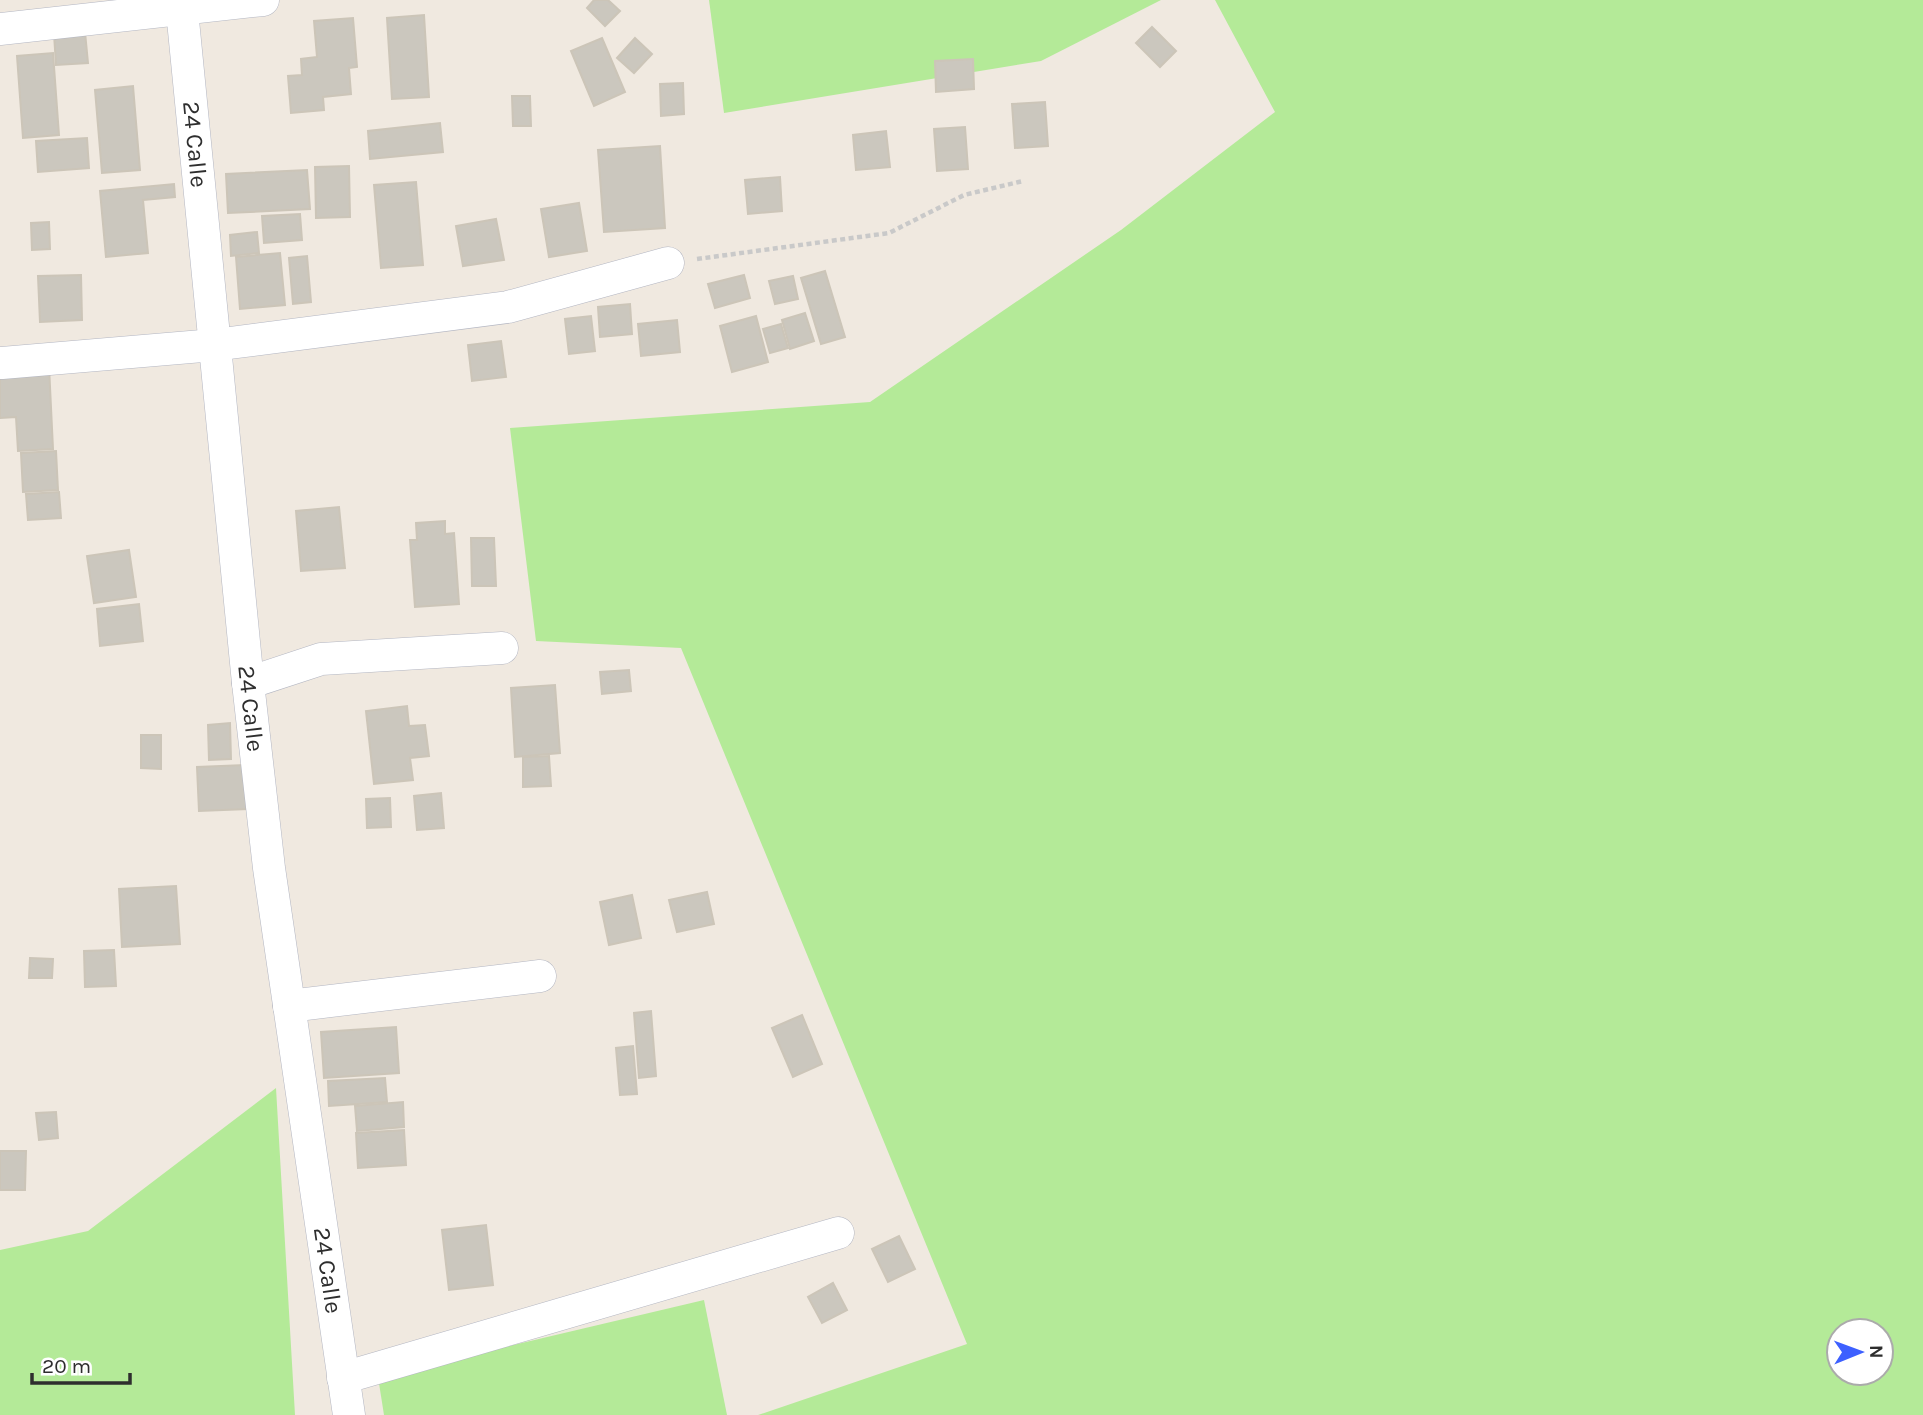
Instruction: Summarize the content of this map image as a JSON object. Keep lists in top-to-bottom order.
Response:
{
  "streets": {
    "street": ["24 Calle"]
  },
  "scale_bar": "20 m",
  "north": "right"
}
